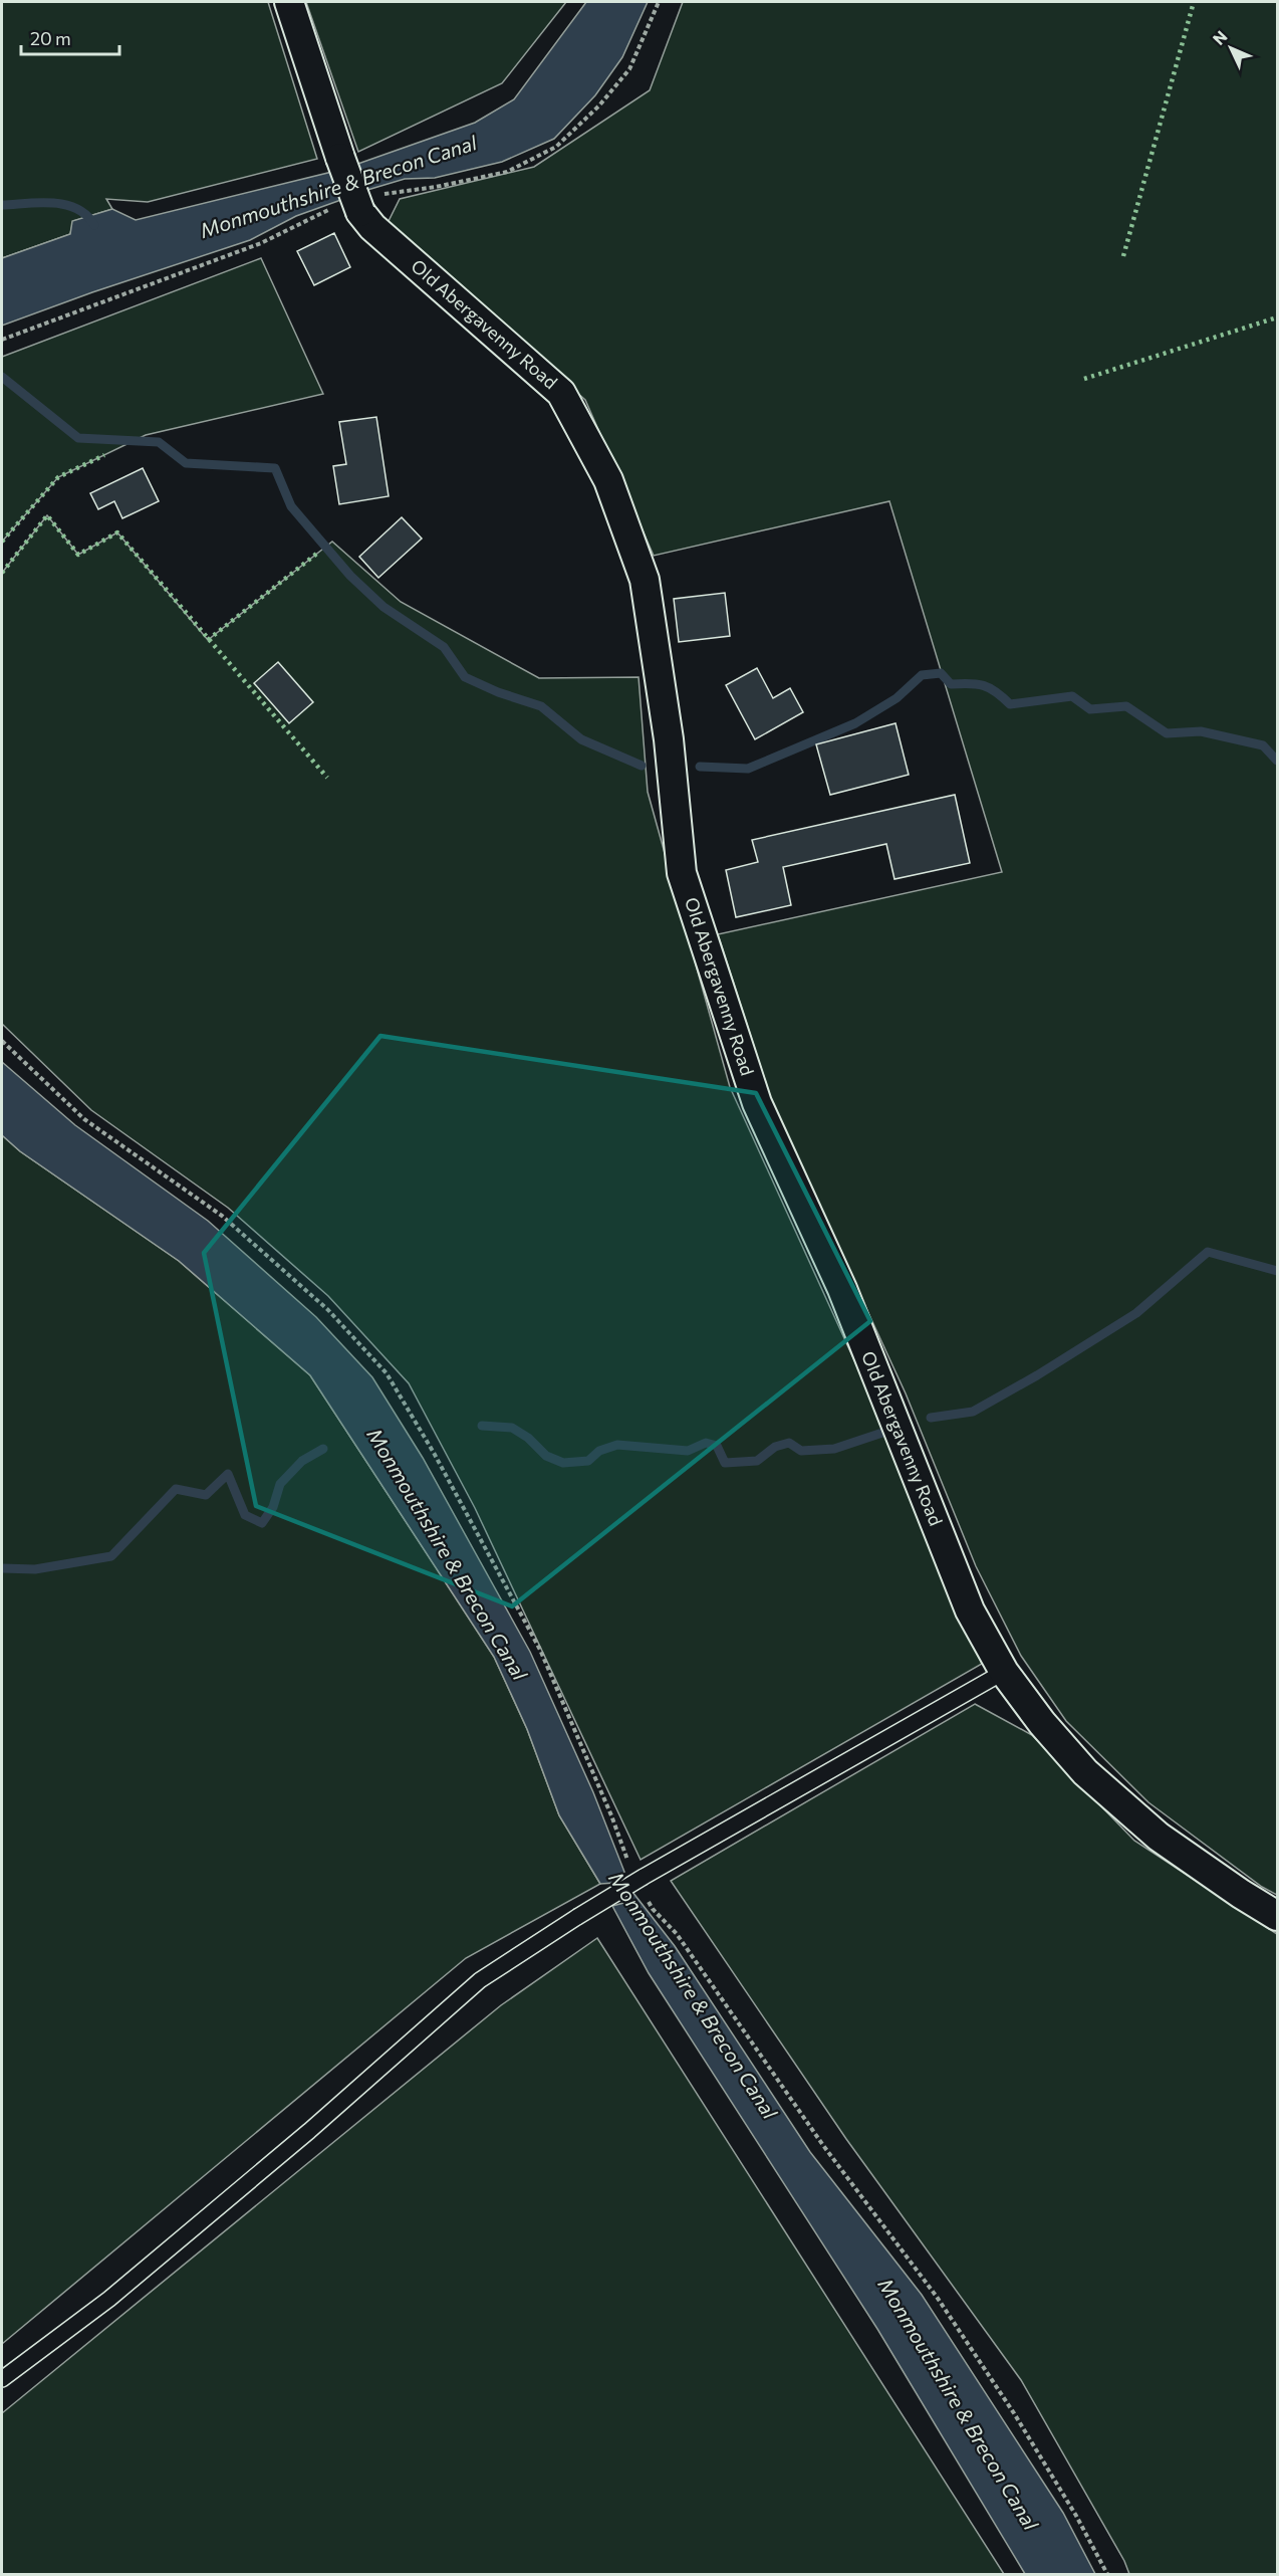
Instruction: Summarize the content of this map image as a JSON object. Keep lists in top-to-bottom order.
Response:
{
  "streets": {
    "street": ["Old Abergavenny Road"]
  },
  "water": ["Monmouthshire & Brecon Canal"],
  "scale_bar": "20 m",
  "north": "top left"
}
